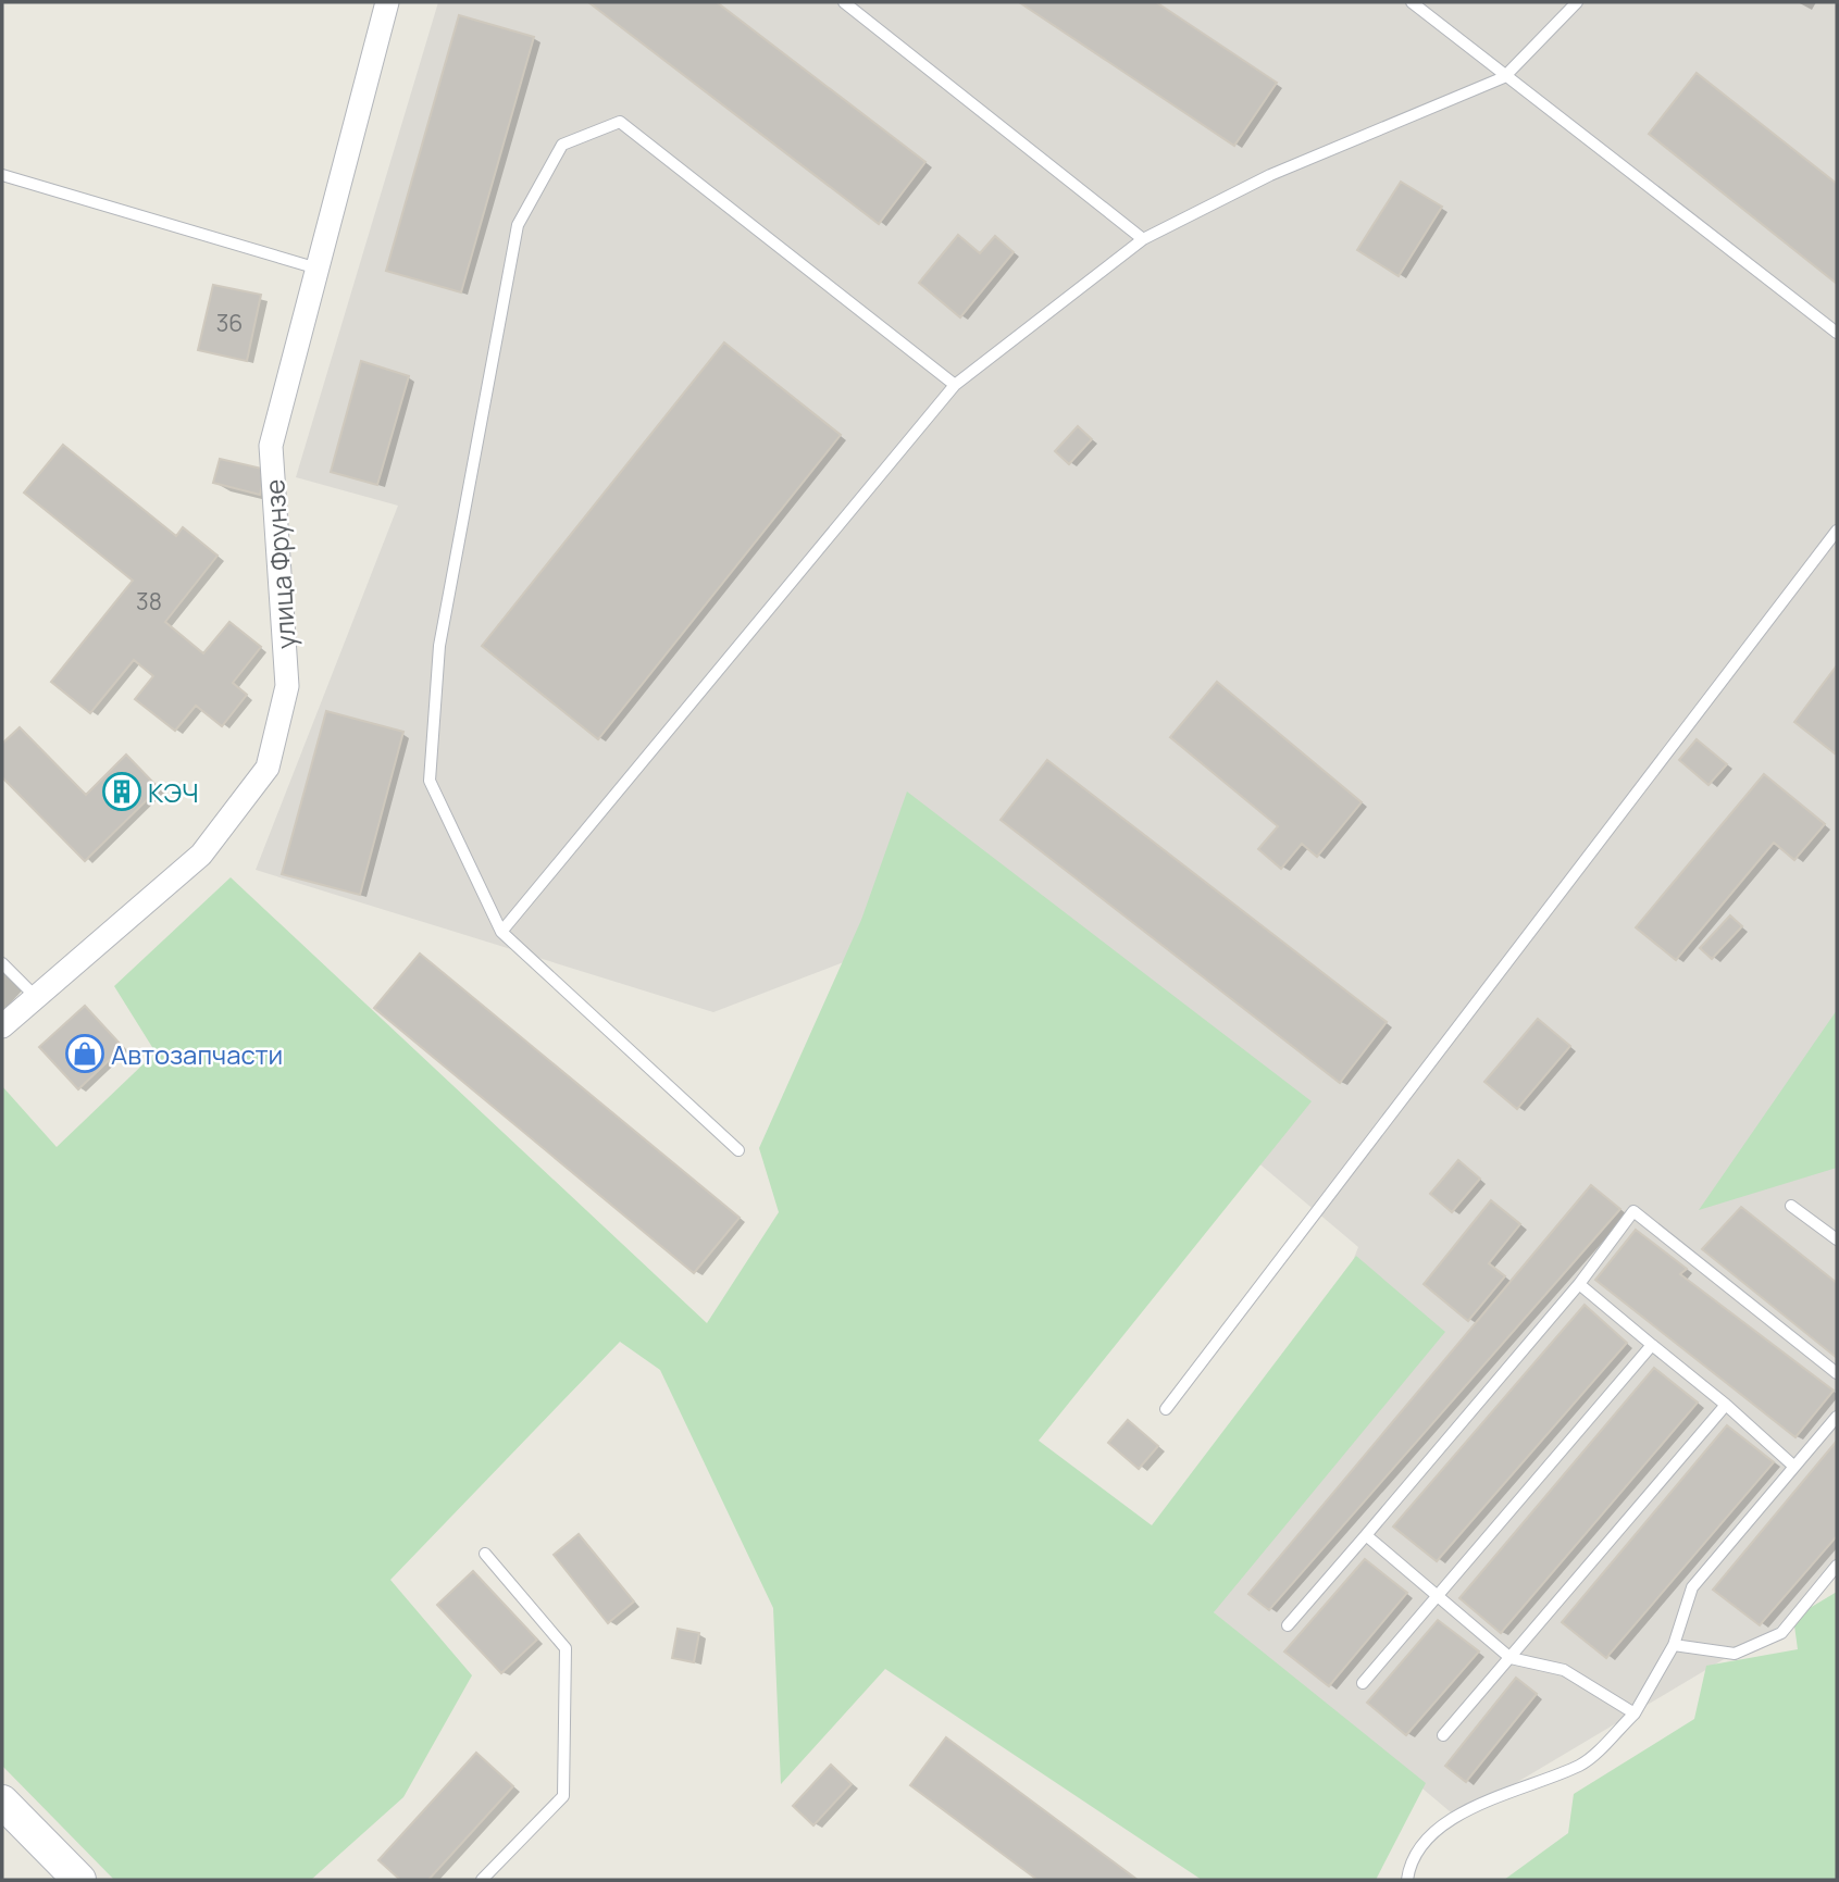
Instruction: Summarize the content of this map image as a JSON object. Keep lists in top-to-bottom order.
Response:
{
  "streets": {
    "street": ["улица Фрунзе"]
  },
  "places": {
    "building": ["КЭЧ"],
    "shop": ["Автозапчасти"]
  },
  "house_numbers": ["36", "38"]
}
